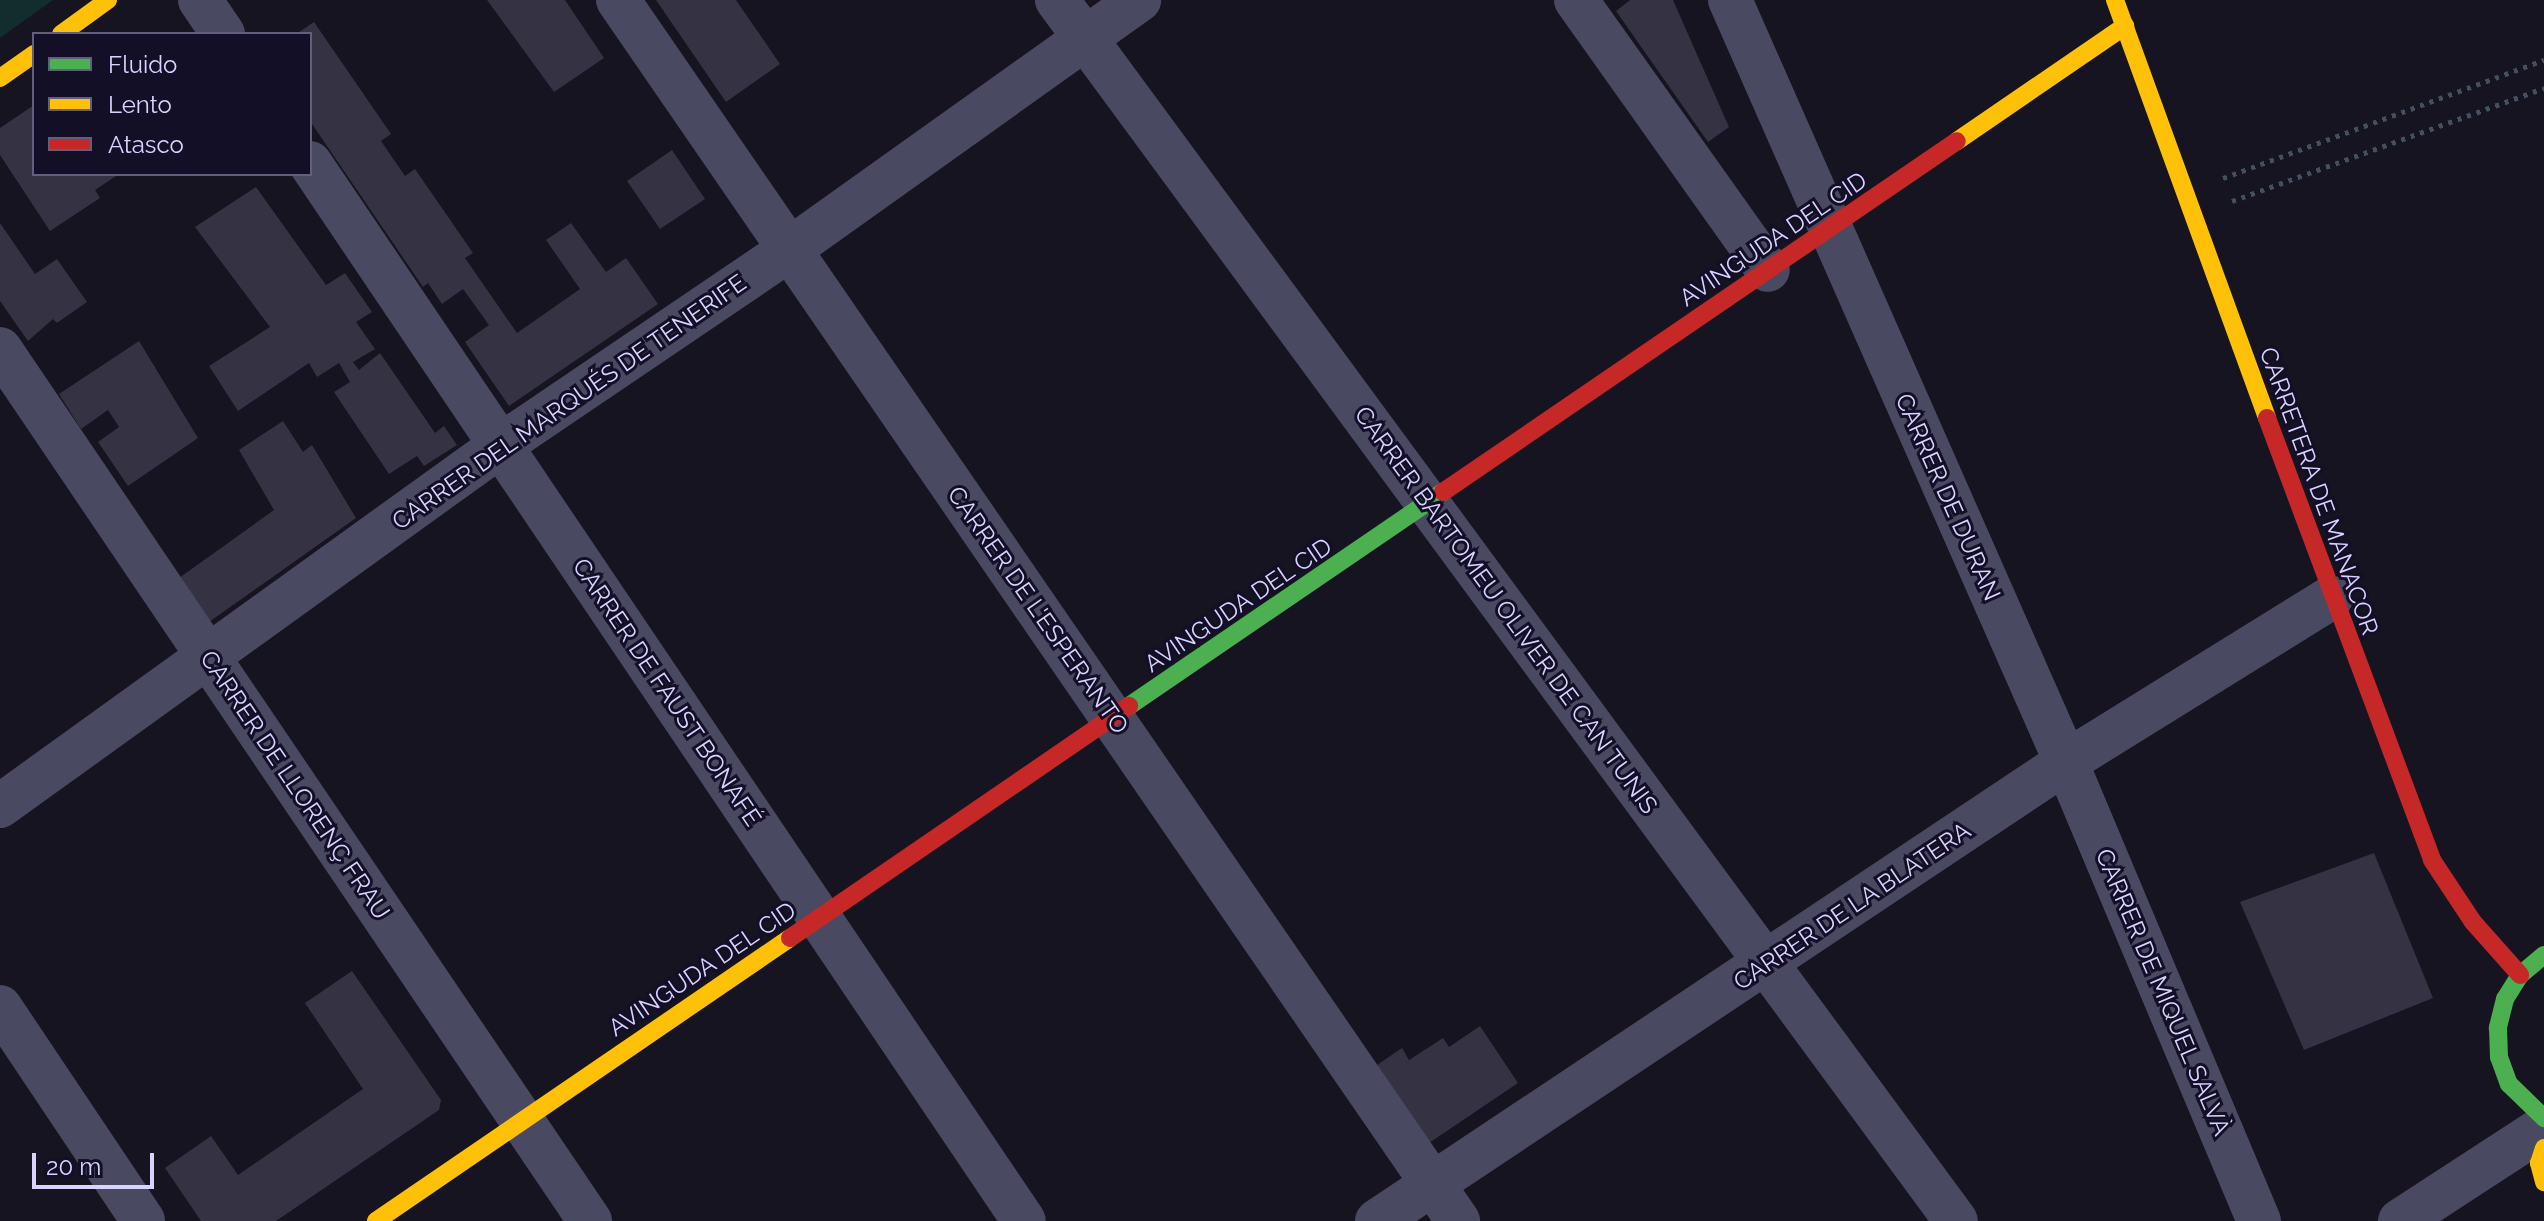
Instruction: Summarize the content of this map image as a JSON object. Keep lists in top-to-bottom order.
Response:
{
  "streets": {
    "street": [
      "AVINGUDA DEL CID",
      "CARRER DEL MARQUÉS DE TENERIFE",
      "CARRETERA DE MANACOR",
      "CARRER DE DURAN",
      "CARRER DE L'ESPERANTO",
      "CARRER BARTOMEU OLIVER DE CAN TUNIS",
      "CARRER DE FAUST BONAFÉ",
      "CARRER DE LLORENÇ FRAU",
      "CARRER DE LA BLATERA",
      "CARRER DE MIQUEL SALVÀ"
    ]
  },
  "crossings": [
    ["AVINGUDA DEL CID", "CARRETERA DE MANACOR"],
    ["AVINGUDA DEL CID", "CARRER DE DURAN"],
    ["AVINGUDA DEL CID", "CARRER DE L'ESPERANTO"],
    ["AVINGUDA DEL CID", "CARRER BARTOMEU OLIVER DE CAN TUNIS"],
    ["AVINGUDA DEL CID", "CARRER DE FAUST BONAFÉ"],
    ["AVINGUDA DEL CID", "CARRER DE LLORENÇ FRAU"],
    ["CARRER DEL MARQUÉS DE TENERIFE", "CARRER DE L'ESPERANTO"],
    ["CARRER DEL MARQUÉS DE TENERIFE", "CARRER BARTOMEU OLIVER DE CAN TUNIS"],
    ["CARRER DEL MARQUÉS DE TENERIFE", "CARRER DE FAUST BONAFÉ"],
    ["CARRER DEL MARQUÉS DE TENERIFE", "CARRER DE LLORENÇ FRAU"],
    ["CARRETERA DE MANACOR", "CARRER DE LA BLATERA"],
    ["CARRER DE DURAN", "CARRER DE LA BLATERA"],
    ["CARRER DE DURAN", "CARRER DE MIQUEL SALVÀ"],
    ["CARRER DE L'ESPERANTO", "CARRER DE LA BLATERA"],
    ["CARRER BARTOMEU OLIVER DE CAN TUNIS", "CARRER DE LA BLATERA"],
    ["CARRER DE LA BLATERA", "CARRER DE MIQUEL SALVÀ"]
  ],
  "legend": ["Fluido", "Lento", "Atasco"],
  "scale_bar": "20 m"
}
